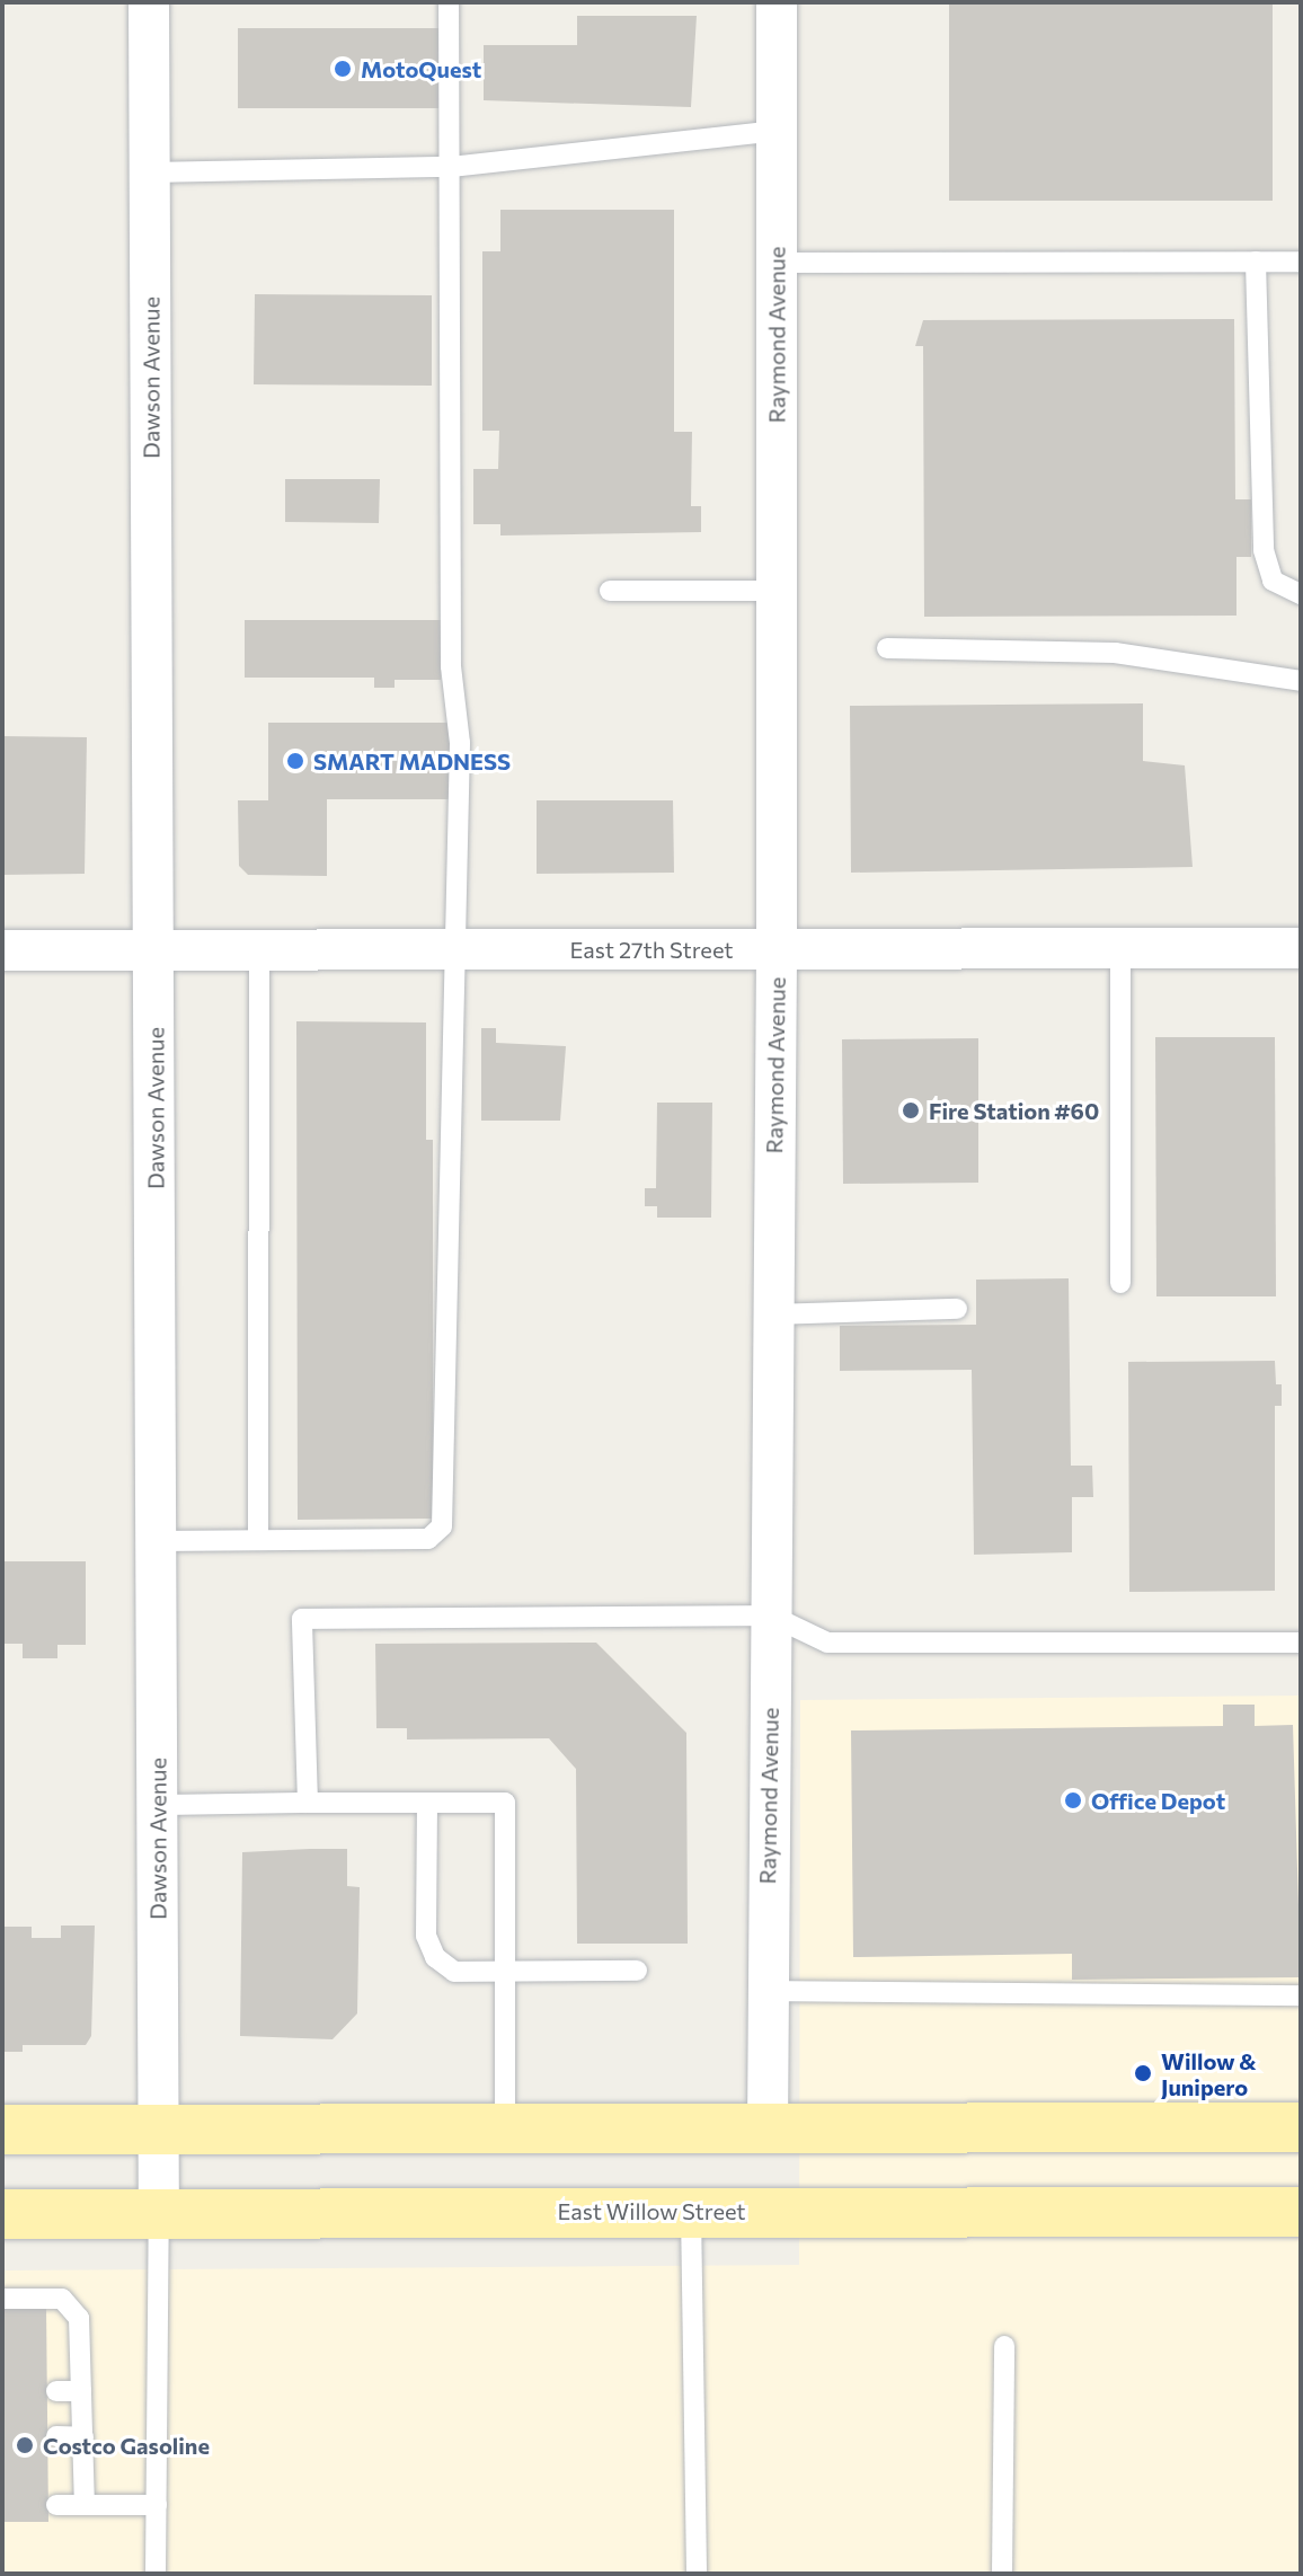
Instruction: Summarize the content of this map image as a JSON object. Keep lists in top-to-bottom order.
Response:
{
  "streets": {
    "main road": ["East Willow Street"],
    "street": ["Raymond Avenue", "Dawson Avenue", "East 27th Street"]
  },
  "crossings": [
    ["Raymond Avenue", "East 27th Street"],
    ["Dawson Avenue", "East 27th Street"],
    ["Dawson Avenue", "East Willow Street"]
  ],
  "places": [
    "MotoQuest",
    "SMART MADNESS",
    "Fire Station #60",
    "Office Depot",
    "Willow & Junipero",
    "Costco Gasoline"
  ]
}
